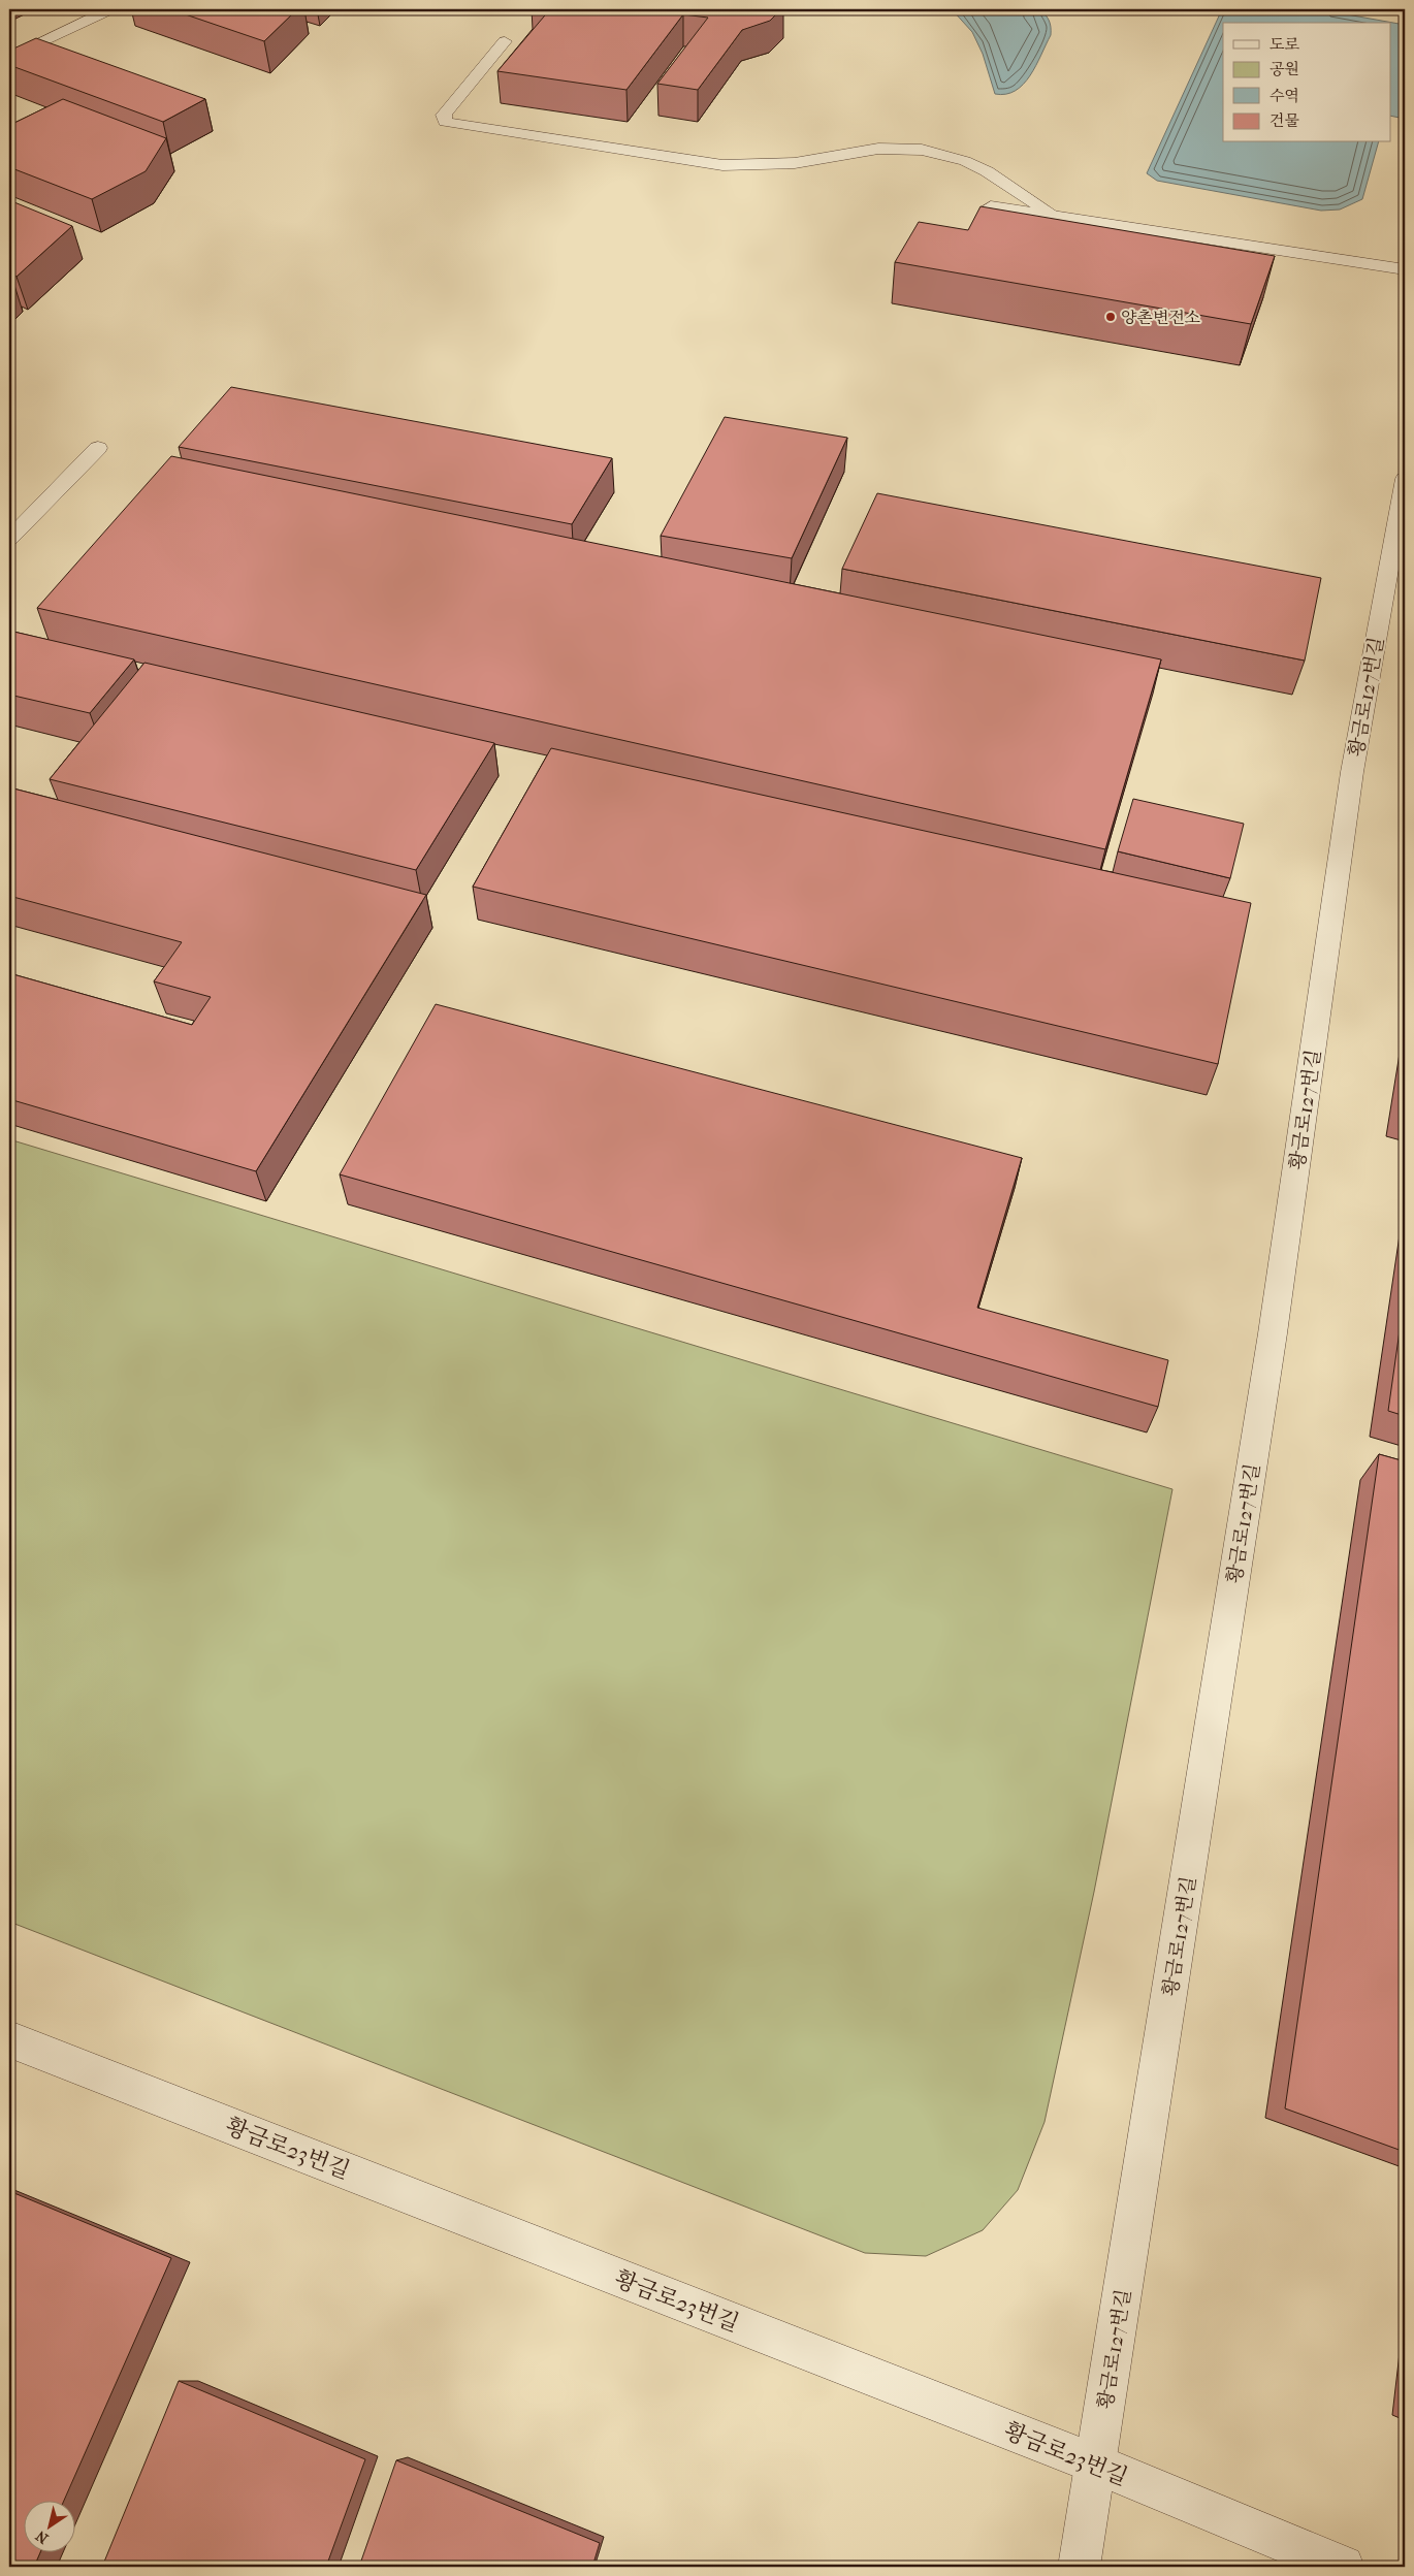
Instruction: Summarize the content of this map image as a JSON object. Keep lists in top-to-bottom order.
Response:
{
  "streets": {
    "street": ["황금로127번길", "황금로23번길"]
  },
  "crossings": [
    ["황금로127번길", "황금로23번길"]
  ],
  "places": ["양촌변전소"],
  "legend": [
    "도로",
    "공원",
    "수역",
    "건물"
  ],
  "north": "bottom left"
}
